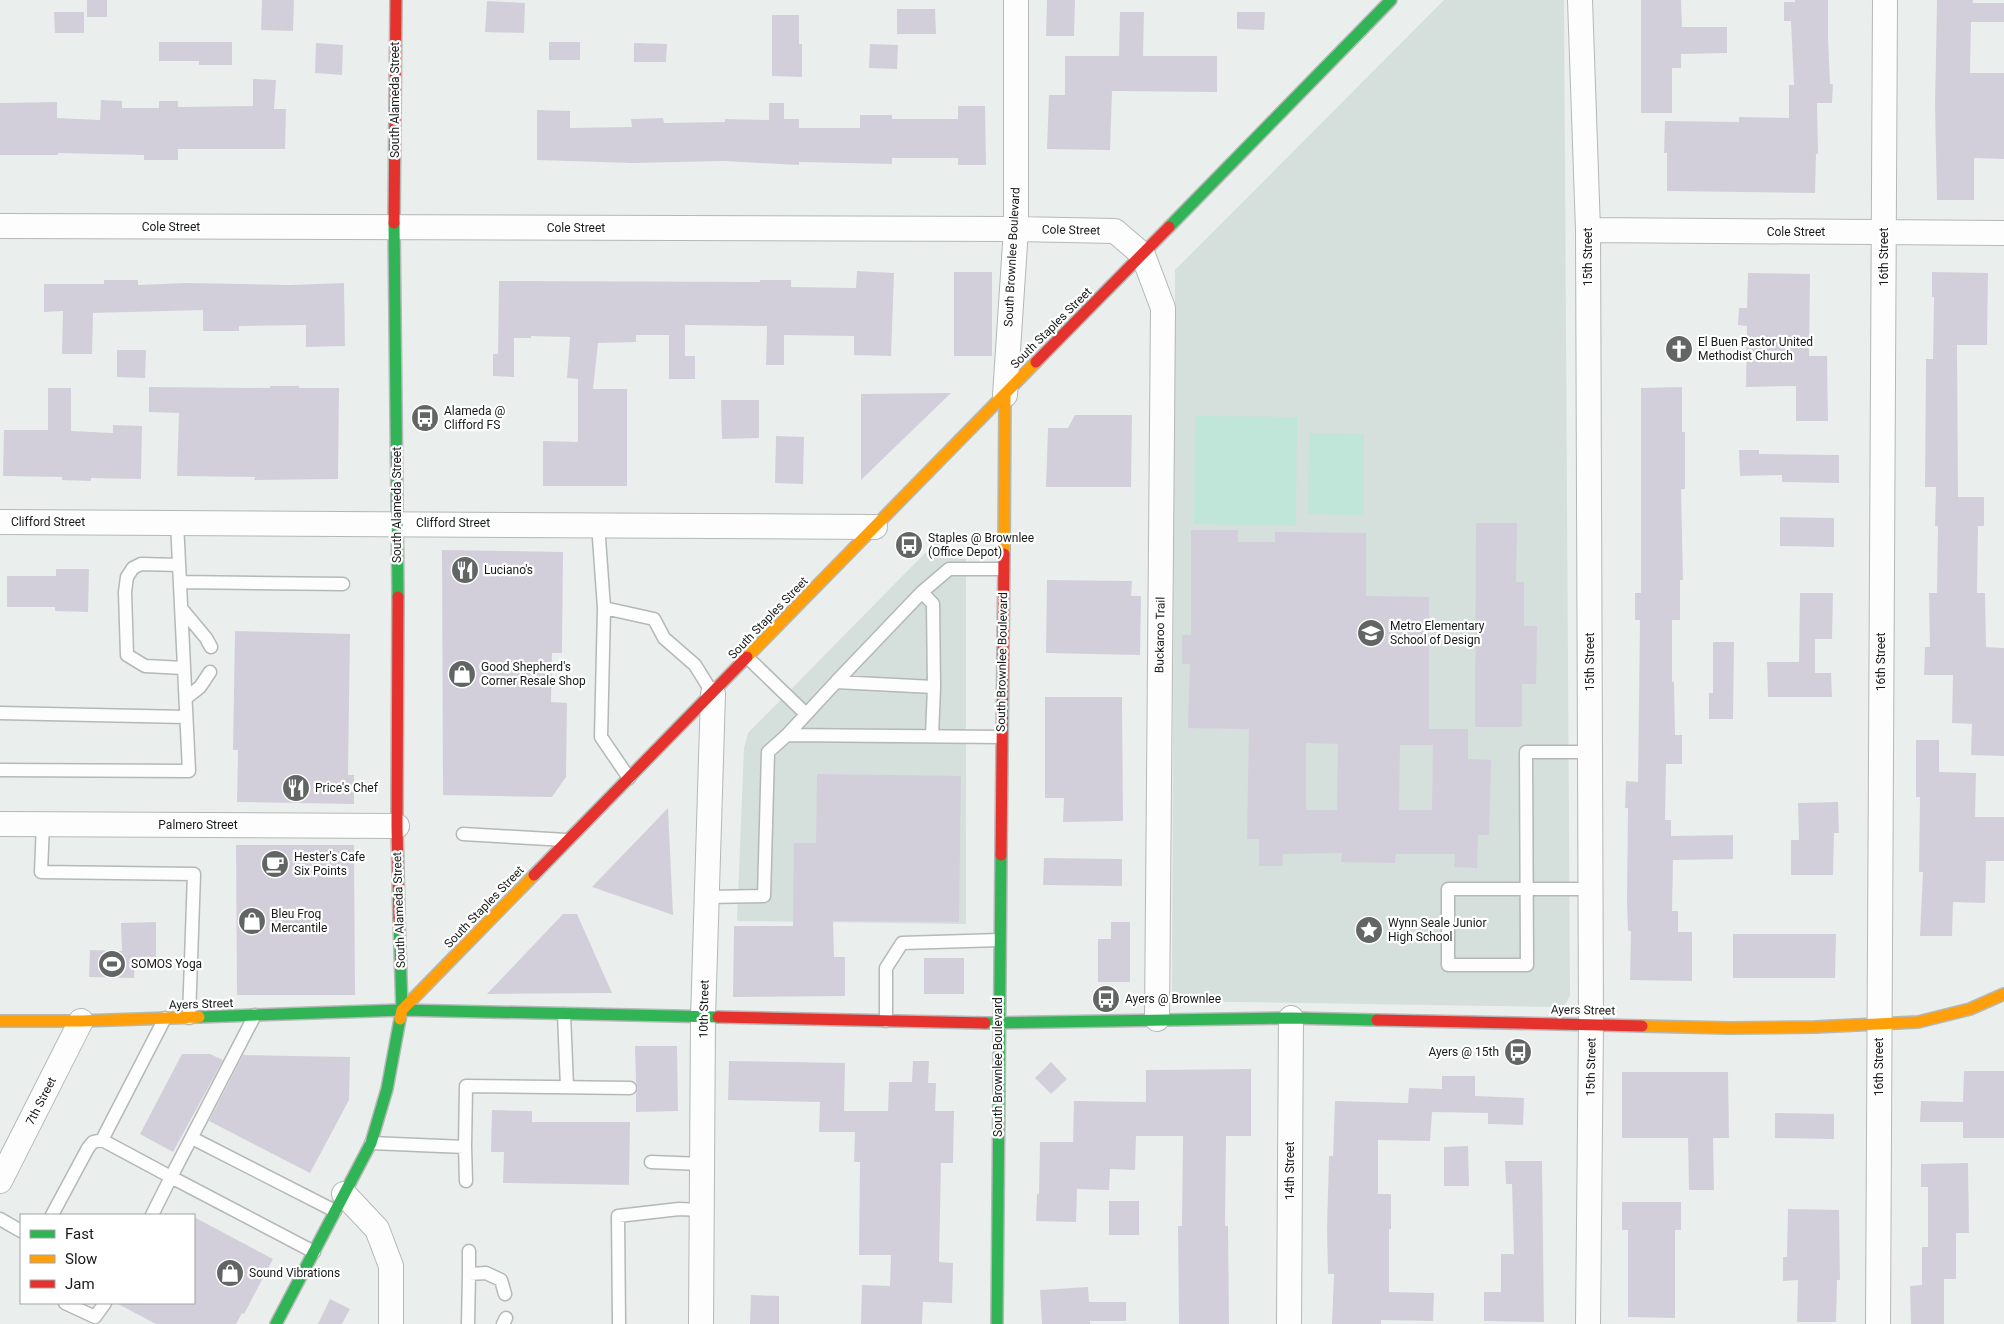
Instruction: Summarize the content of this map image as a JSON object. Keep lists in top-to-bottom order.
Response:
{
  "streets": {
    "main road": [
      "South Alameda Street",
      "South Brownlee Boulevard",
      "South Staples Street",
      "Ayers Street"
    ],
    "street": [
      "Cole Street",
      "15th Street",
      "16th Street",
      "Clifford Street",
      "Buckaroo Trail",
      "Palmero Street",
      "10th Street",
      "7th Street",
      "14th Street"
    ]
  },
  "crossings": [
    ["South Alameda Street", "Cole Street"],
    ["South Alameda Street", "South Staples Street"],
    ["South Alameda Street", "Clifford Street"],
    ["South Alameda Street", "Palmero Street"],
    ["South Alameda Street", "Ayers Street"],
    ["Cole Street", "South Brownlee Boulevard"],
    ["Cole Street", "15th Street"],
    ["Cole Street", "16th Street"],
    ["Cole Street", "South Staples Street"],
    ["Cole Street", "Buckaroo Trail"],
    ["South Brownlee Boulevard", "South Staples Street"],
    ["South Brownlee Boulevard", "Ayers Street"],
    ["15th Street", "Ayers Street"],
    ["16th Street", "Ayers Street"],
    ["South Staples Street", "Clifford Street"],
    ["South Staples Street", "Buckaroo Trail"],
    ["South Staples Street", "Ayers Street"],
    ["South Staples Street", "10th Street"],
    ["Buckaroo Trail", "Ayers Street"],
    ["Ayers Street", "10th Street"],
    ["Ayers Street", "7th Street"],
    ["Ayers Street", "14th Street"]
  ],
  "places": {
    "church": ["El Buen Pastor United Methodist Church"],
    "bus stop": [
      "Alameda @ Clifford FS",
      "Staples @ Brownlee (Office Depot)",
      "Ayers @ Brownlee",
      "Ayers @ 15th"
    ],
    "restaurant": ["Luciano's", "Price's Chef"],
    "school or university": ["Metro Elementary School of Design"],
    "shop": ["Good Shepherd's Corner Resale Shop", "Bleu Frog Mercantile", "Sound Vibrations"],
    "cafe": ["Hester's Cafe Six Points"],
    "place": ["Wynn Seale Junior High School"],
    "sports": ["SOMOS Yoga"]
  },
  "legend": ["Fast", "Slow", "Jam"]
}
